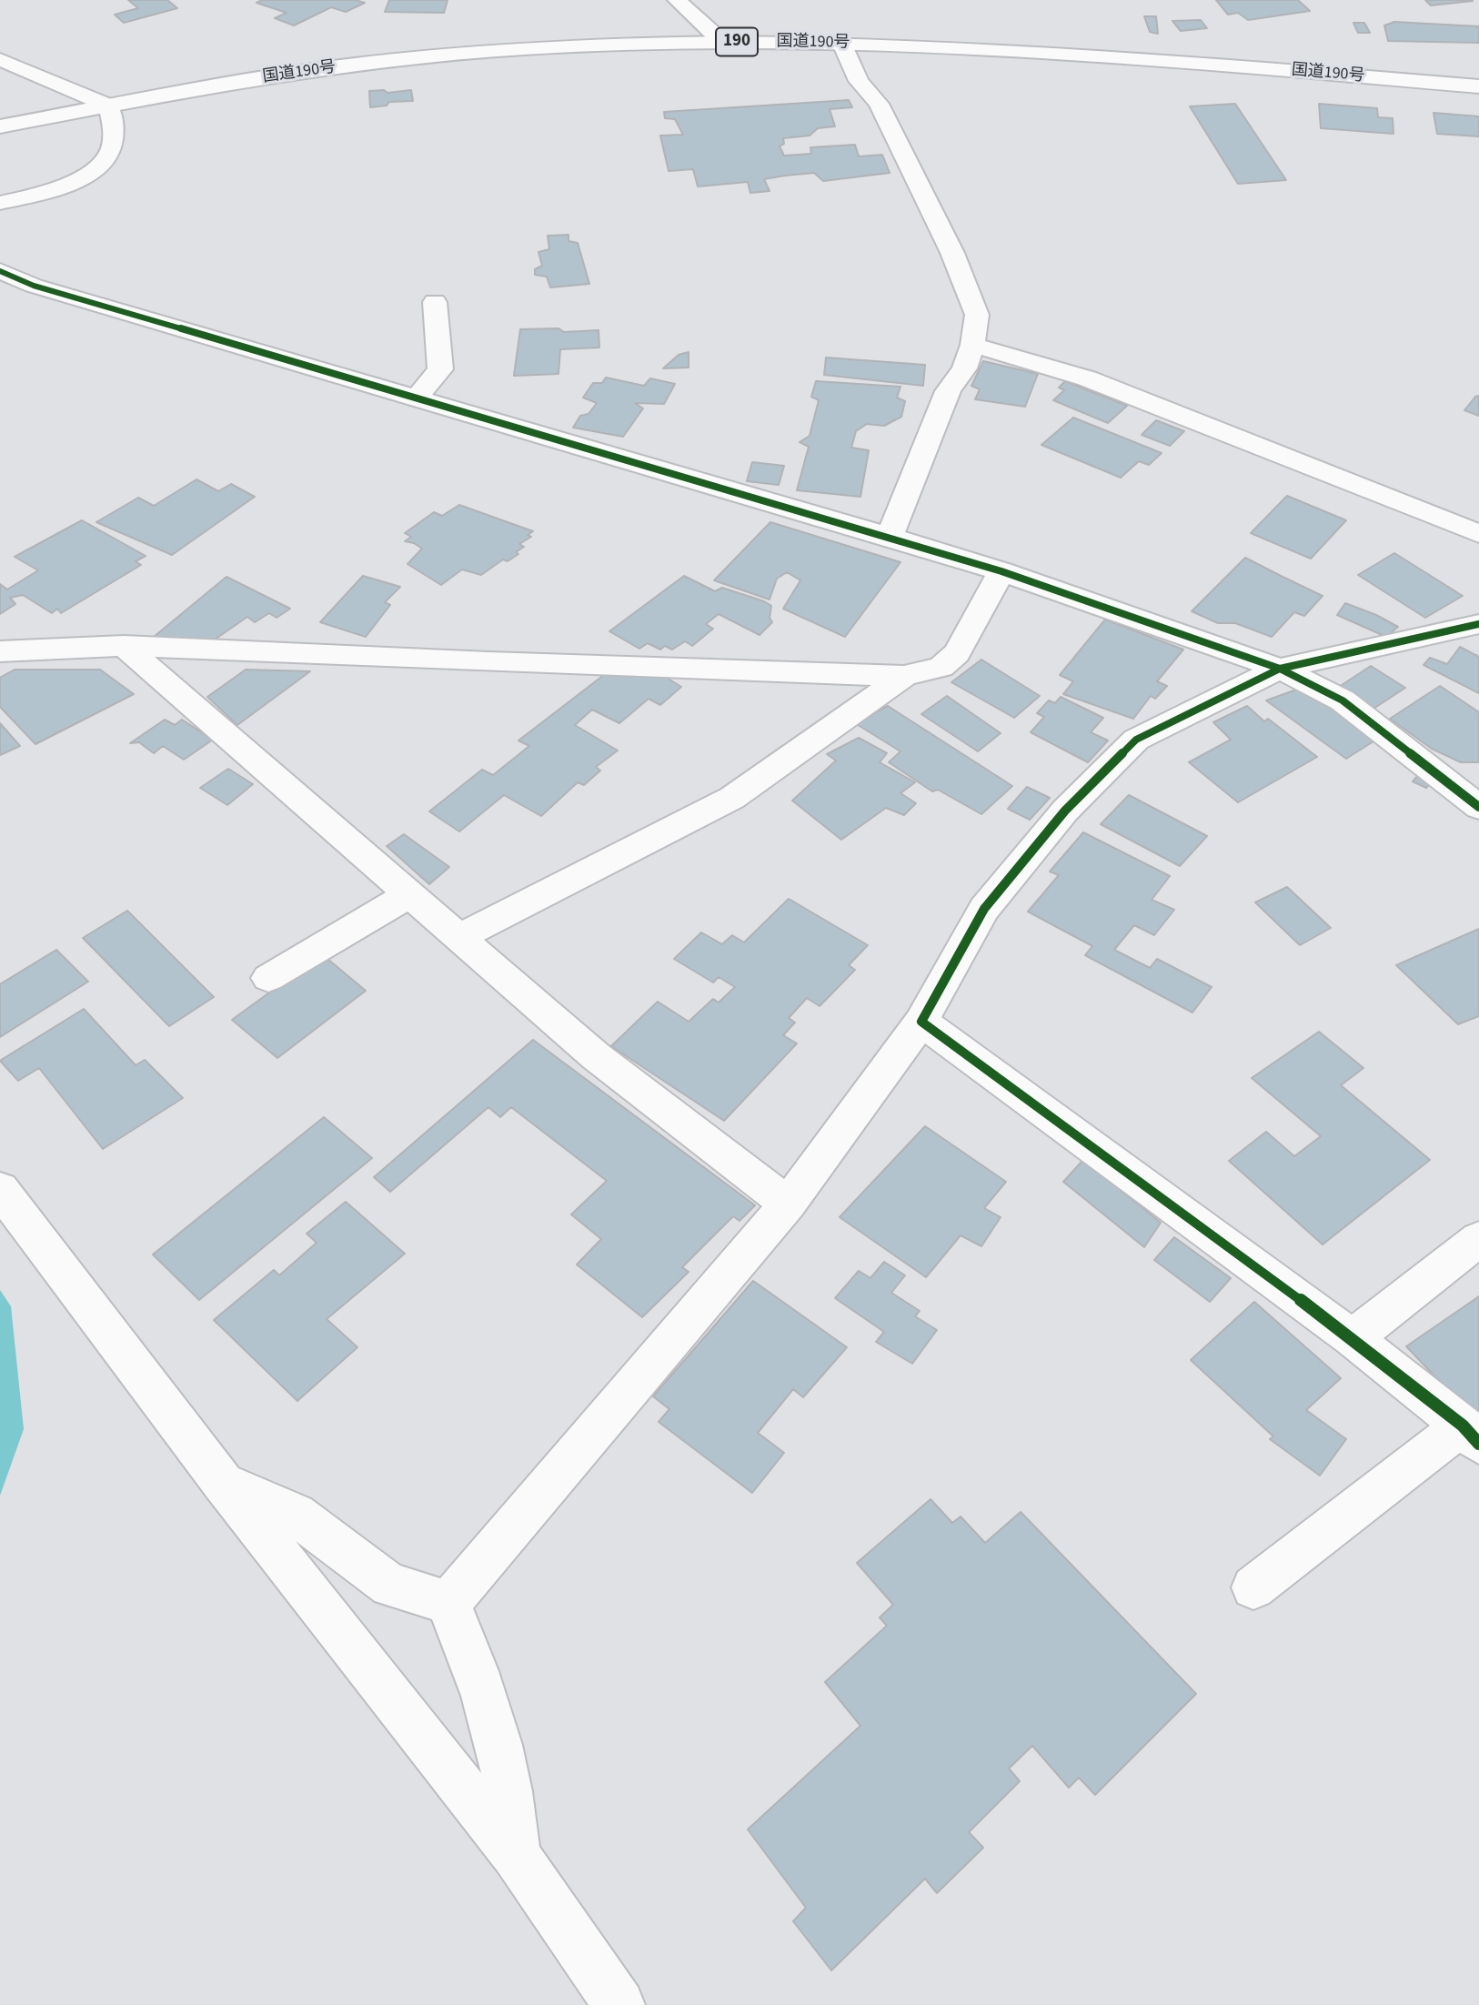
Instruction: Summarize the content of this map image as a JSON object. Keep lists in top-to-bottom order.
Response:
{
  "streets": {
    "main road": ["190", "国道190号"]
  }
}
